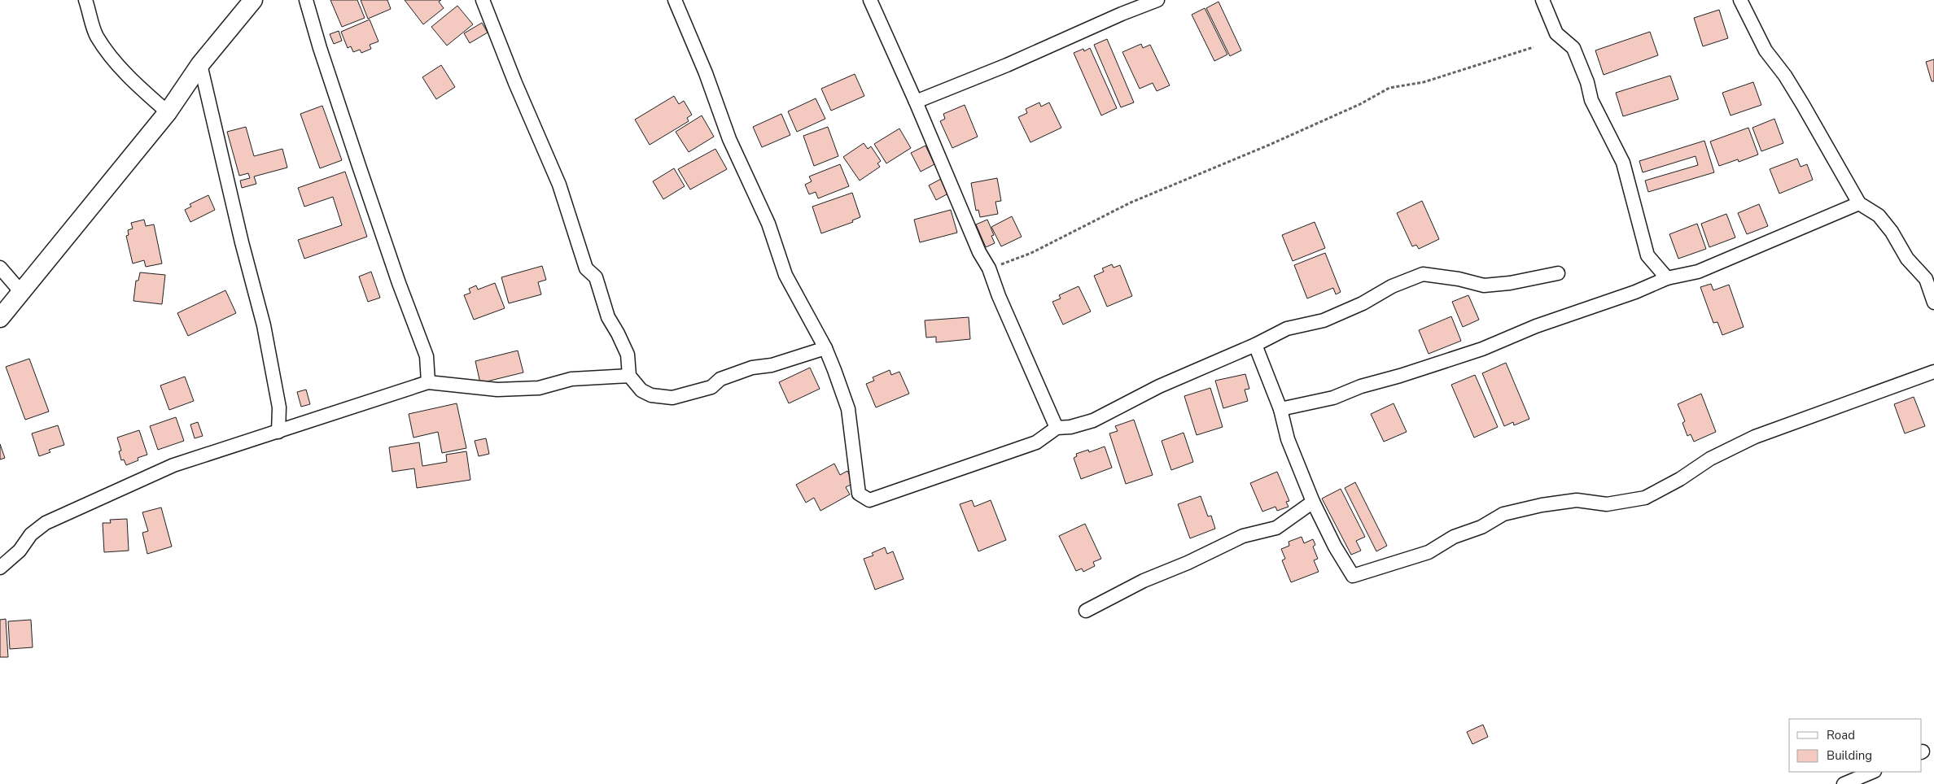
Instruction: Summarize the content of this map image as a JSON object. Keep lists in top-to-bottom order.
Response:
{
  "legend": ["Road", "Building"]
}
